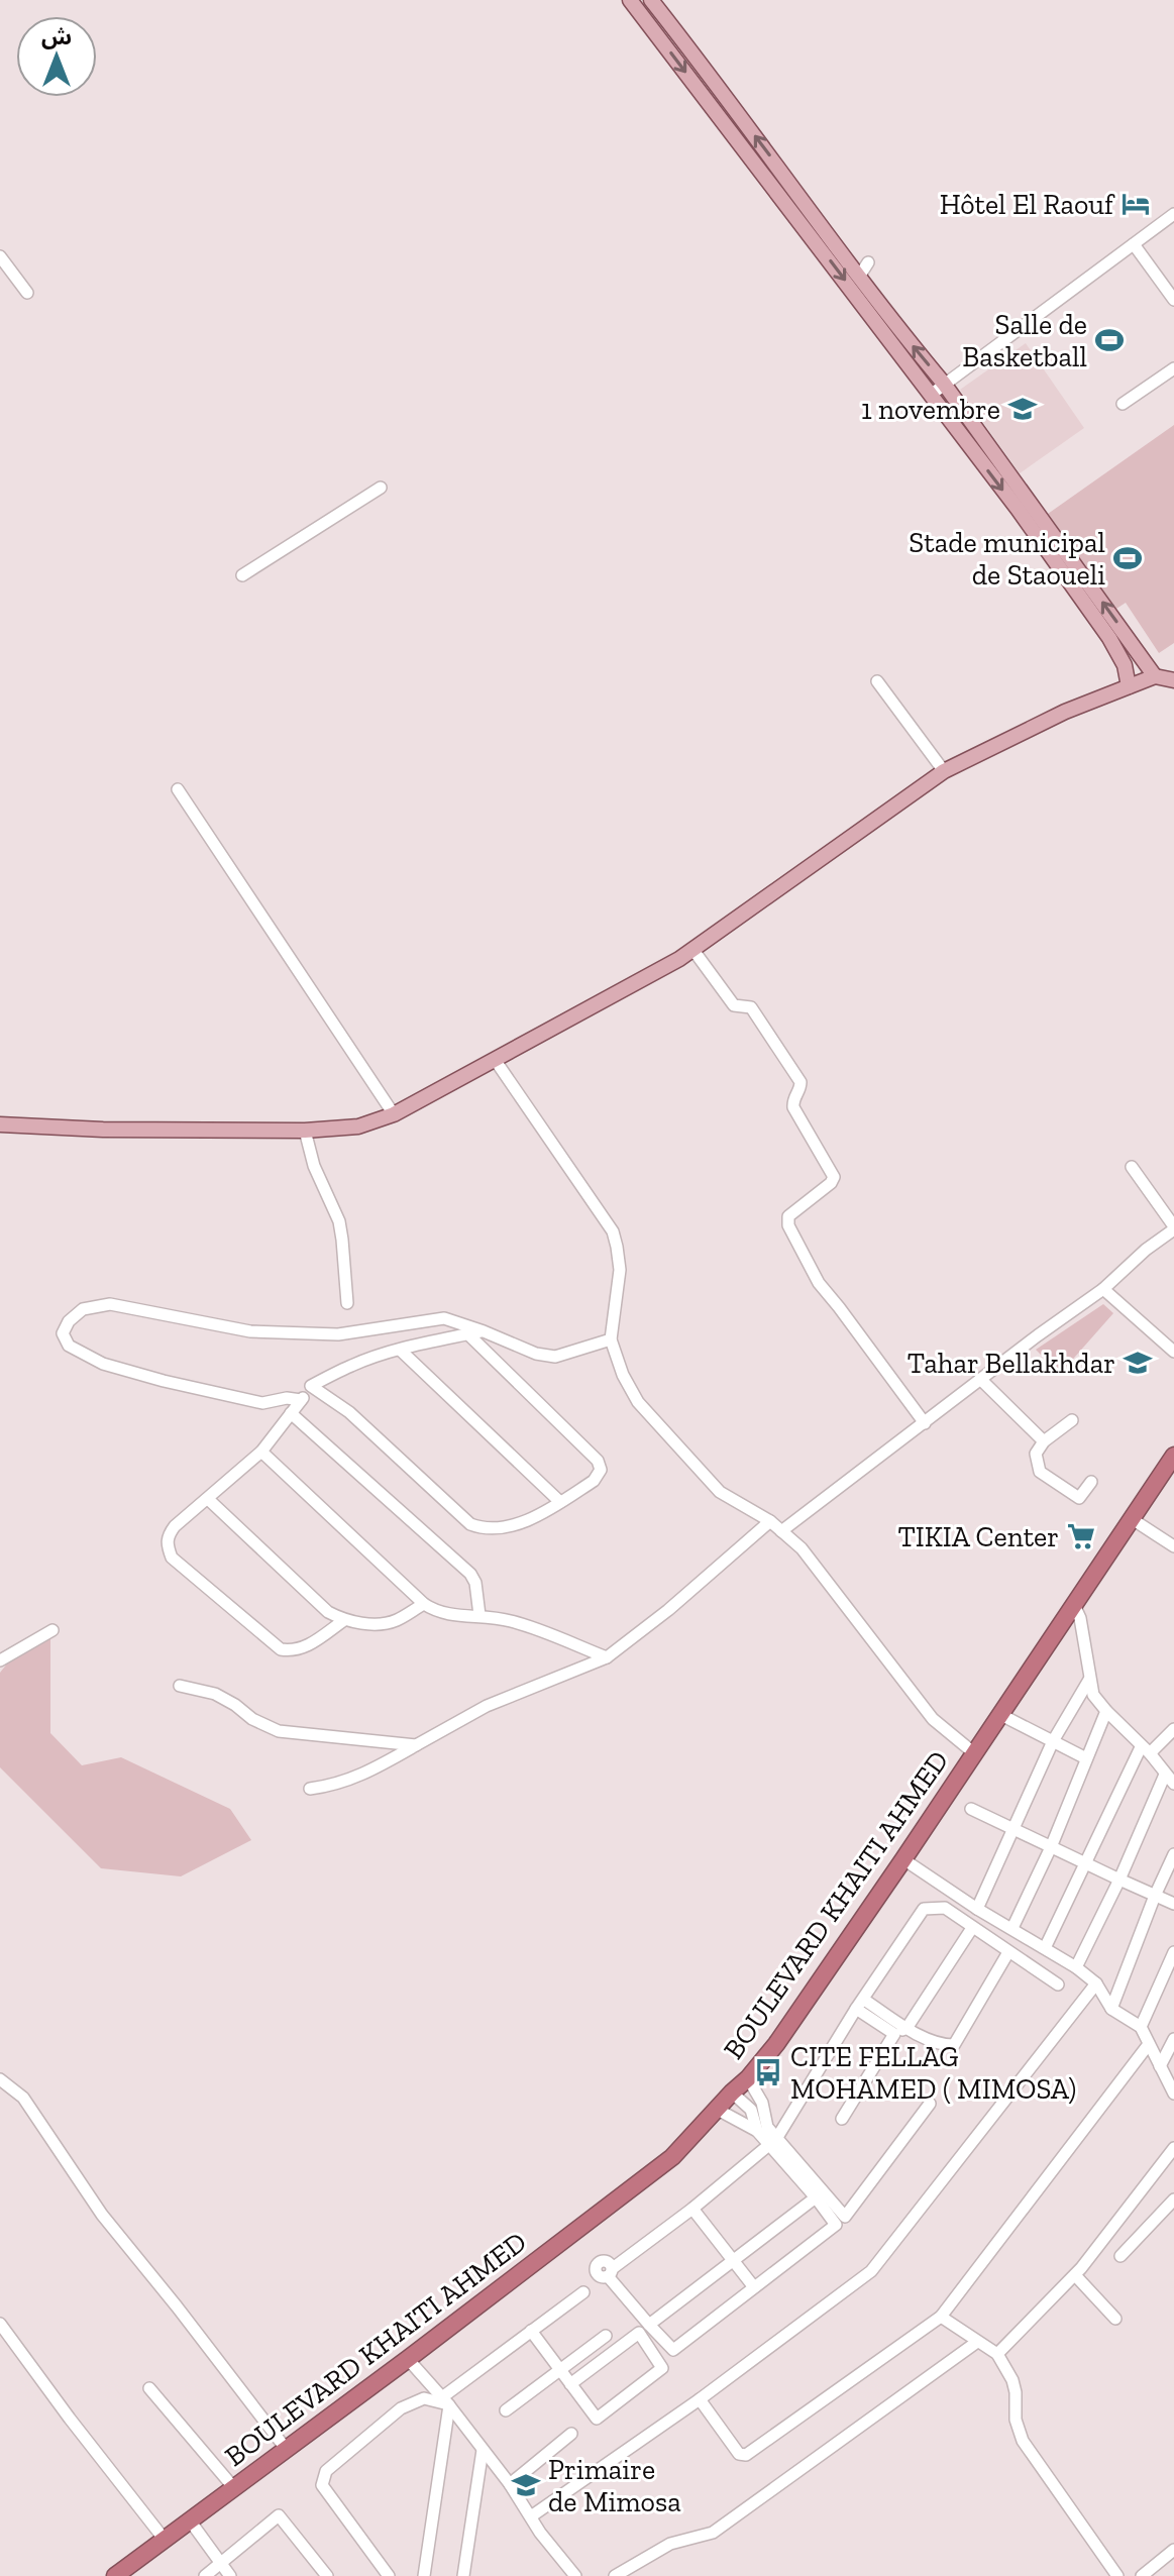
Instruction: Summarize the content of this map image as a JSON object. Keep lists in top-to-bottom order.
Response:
{
  "streets": {
    "highway": ["BOULEVARD KHAITI AHMED"]
  },
  "places": {
    "hotel": ["Hôtel El Raouf"],
    "sports": ["Salle de Basketball", "Stade municipal de Staoueli"],
    "school or university": ["1 novembre", "Tahar Bellakhdar", "Primaire de Mimosa"],
    "supermarket": ["TIKIA Center"],
    "bus stop": ["CITE FELLAG MOHAMED ( MIMOSA)"]
  },
  "north": "top"
}
